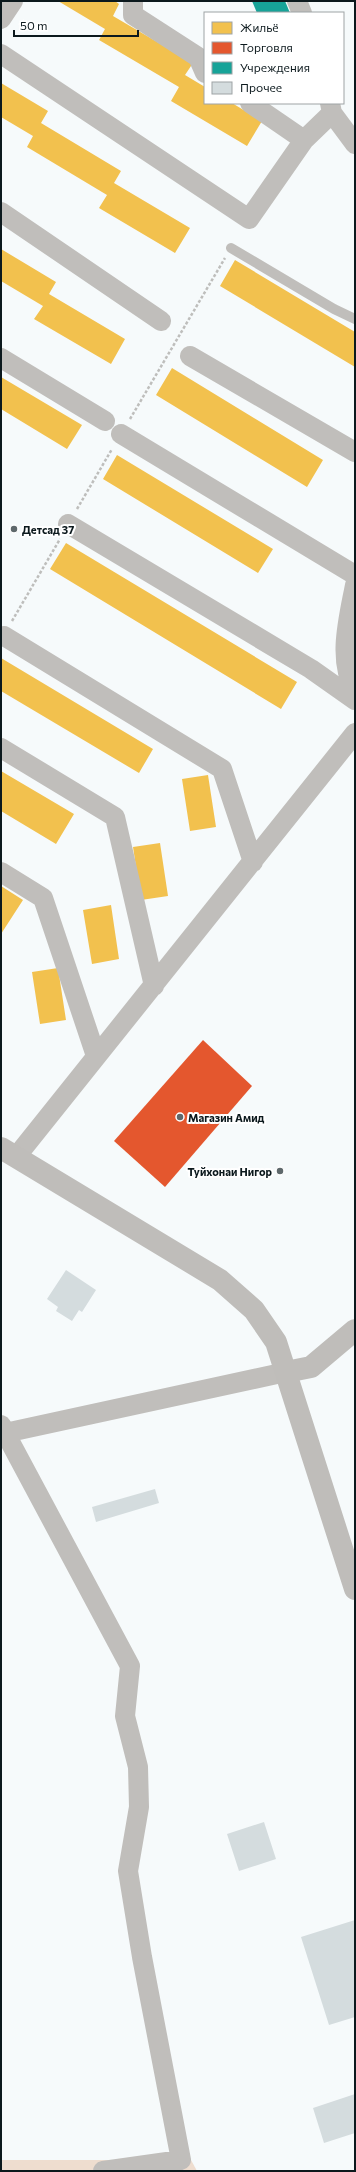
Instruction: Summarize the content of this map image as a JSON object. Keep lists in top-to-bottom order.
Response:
{
  "places": ["Детсад 37", "Магазин Амид", "Туйхонаи Нигор"],
  "legend": [
    "Жильё",
    "Торговля",
    "Учреждения",
    "Прочее"
  ],
  "scale_bar": "50 m"
}
